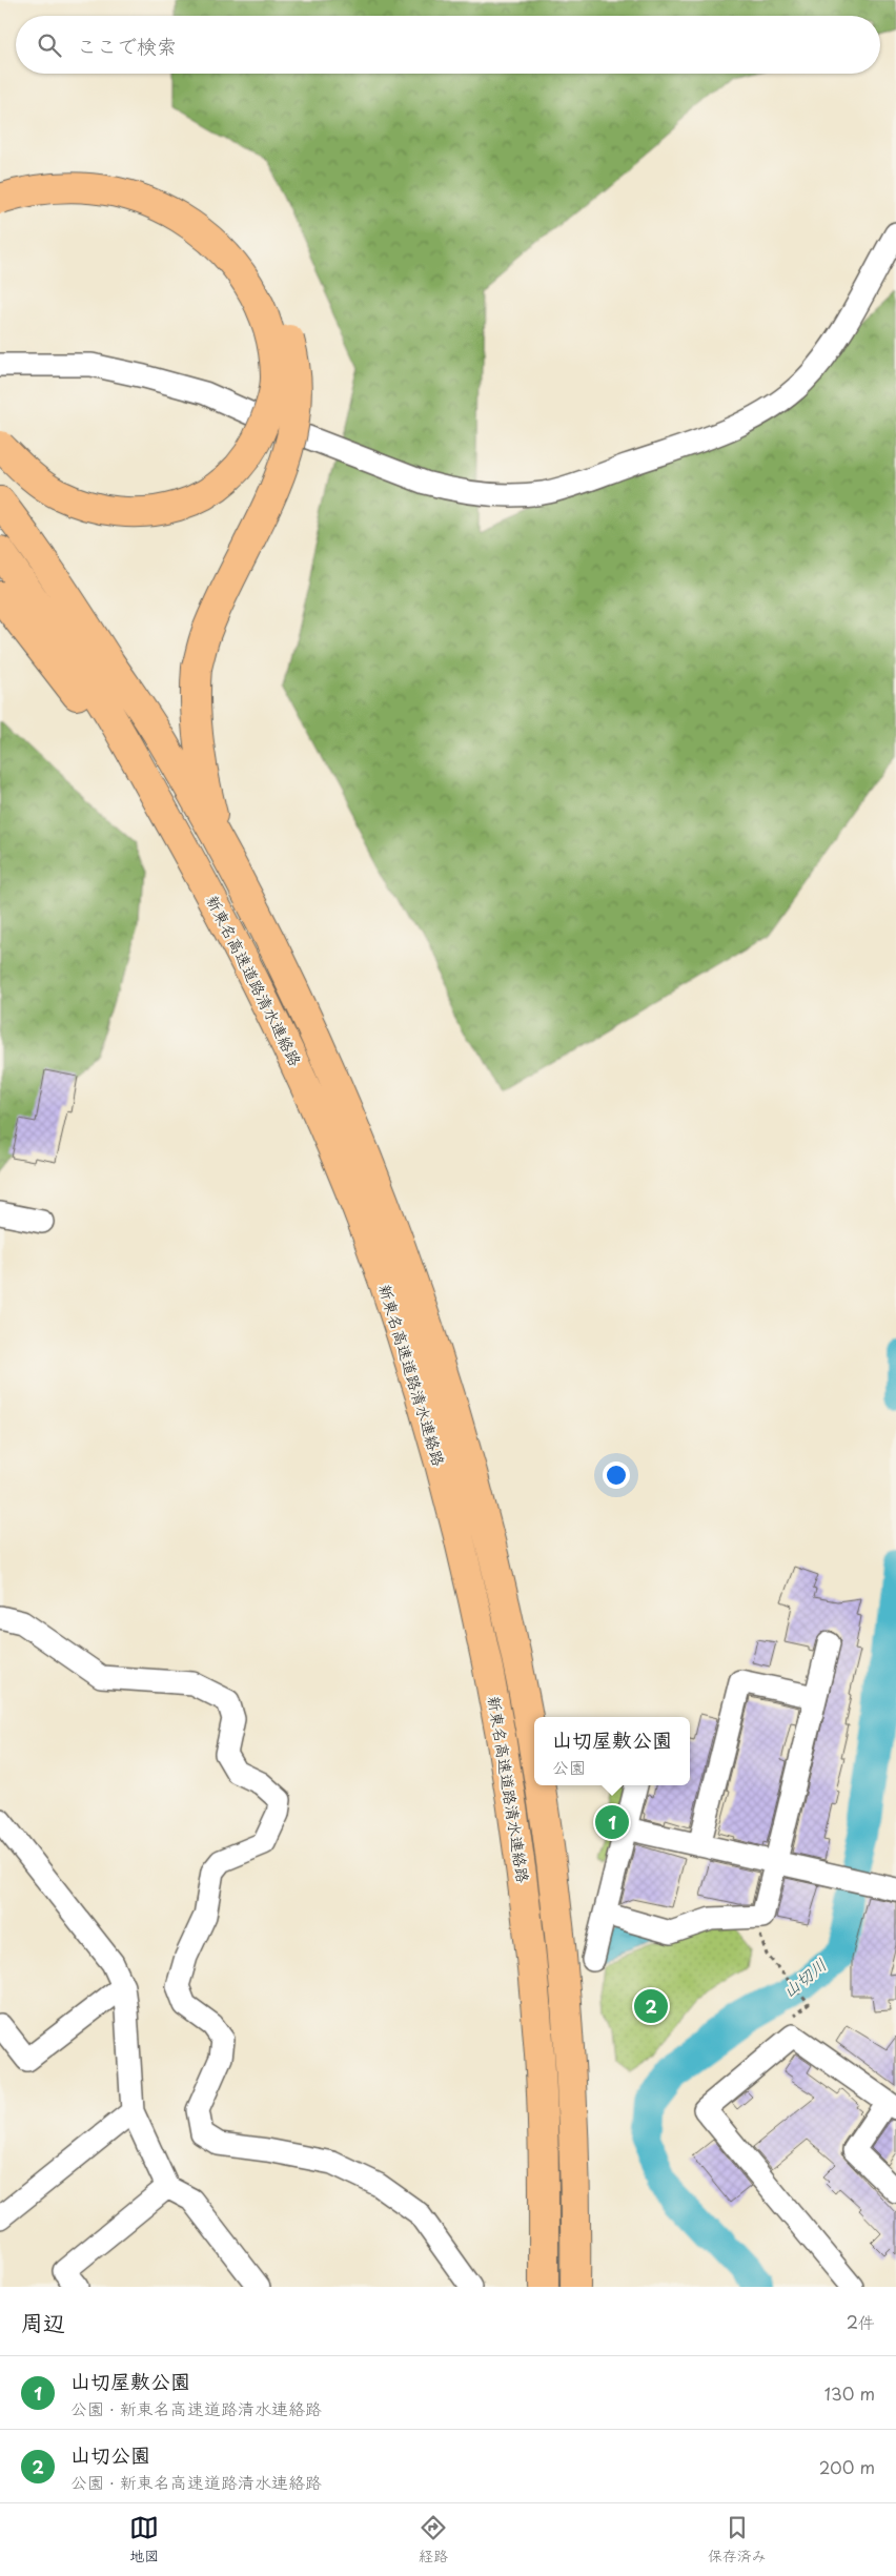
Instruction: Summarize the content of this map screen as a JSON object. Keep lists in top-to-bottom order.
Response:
{
  "streets": {
    "highway": ["新東名高速道路清水連絡路"]
  },
  "water": ["山切川"],
  "page": {
    "search": "ここで検索",
    "popup": ["山切屋敷公園", "公園"],
    "pins": ["1", "2"],
    "heading": ["周辺", "2件"],
    "list": [
      {
        "mark": "1",
        "name": "山切屋敷公園",
        "note": "公園 · 新東名高速道路清水連絡路",
        "value": "130 m"
      },
      {
        "mark": "2",
        "name": "山切公園",
        "note": "公園 · 新東名高速道路清水連絡路",
        "value": "200 m"
      }
    ],
    "nav": ["地図", "経路", "保存済み"]
  }
}
